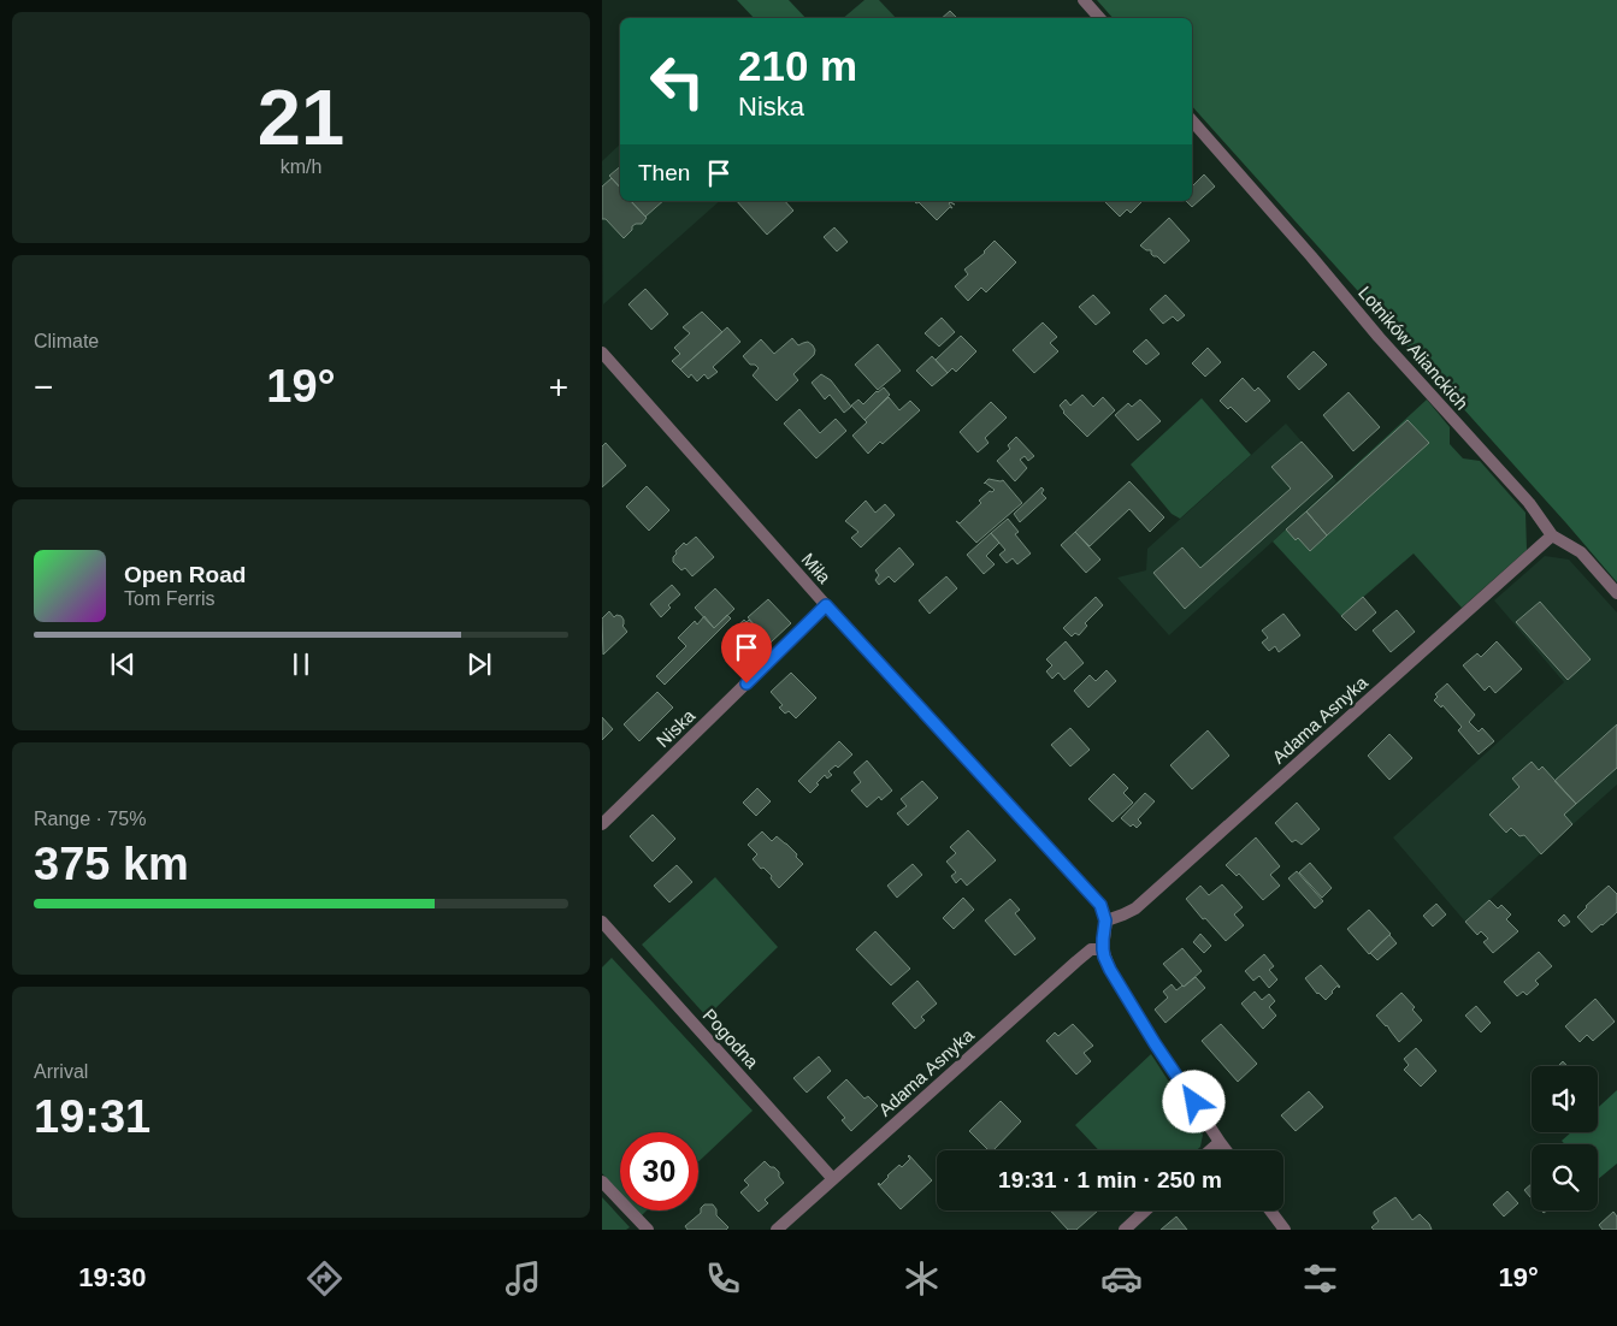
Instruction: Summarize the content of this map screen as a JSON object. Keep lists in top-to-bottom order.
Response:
{
  "streets": {
    "street": [
      "Lotników Alianckich",
      "Miła",
      "Adama Asnyka",
      "Niska",
      "Pogodna"
    ]
  },
  "crossings": [
    ["Lotników Alianckich", "Adama Asnyka"],
    ["Miła", "Adama Asnyka"],
    ["Miła", "Niska"],
    ["Adama Asnyka", "Pogodna"]
  ],
  "page": {
    "tile": [
      ["21", "km/h"],
      "Climate",
      ["Range · 75%", "375 km"],
      ["Arrival", "19:31"]
    ],
    "turn": ["210 m", "Niska"],
    "then": "Then",
    "heat": ["−", "19°", "+"],
    "song": ["Open Road", "Tom Ferris"],
    "limit": "30",
    "trip": "19:31 · 1 min · 250 m",
    "tabs": ["19:30", "19°"]
  }
}
